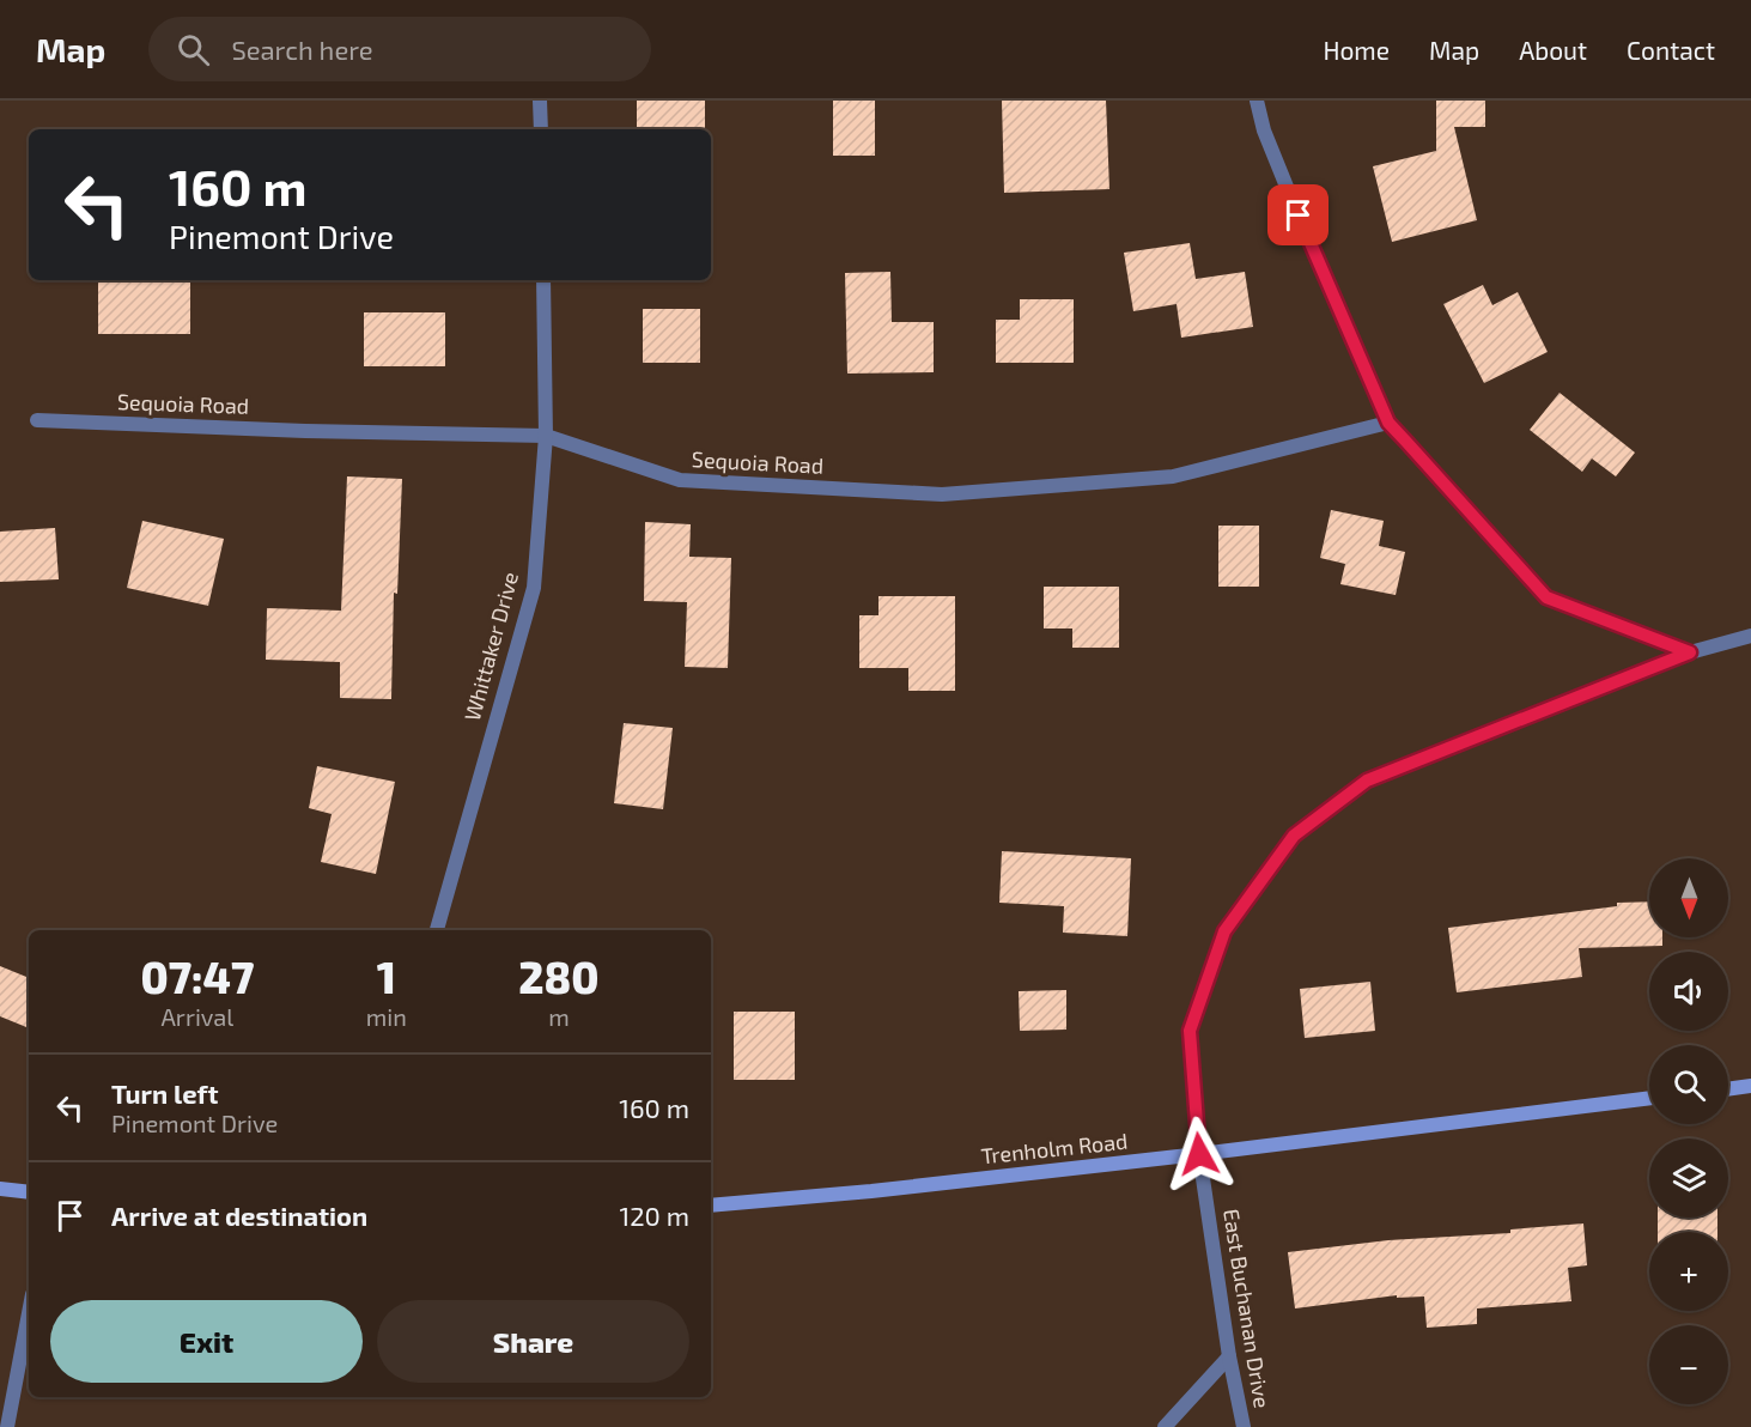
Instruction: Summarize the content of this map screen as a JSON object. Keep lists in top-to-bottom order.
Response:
{
  "streets": {
    "main road": ["Trenholm Road"],
    "street": ["Sequoia Road", "Whittaker Drive", "East Buchanan Drive"]
  },
  "crossings": [
    ["Sequoia Road", "Whittaker Drive"],
    ["Trenholm Road", "East Buchanan Drive"]
  ],
  "north": "bottom",
  "page": {
    "header": "Map",
    "search": "Search here",
    "nav": [
      "Home",
      "Map",
      "About",
      "Contact"
    ],
    "turn": ["160 m", "Pinemont Drive"],
    "map_buttons": ["+", "−"],
    "eta": [
      "07:47",
      "Arrival",
      "1",
      "min",
      "280",
      "m"
    ],
    "list": [
      {
        "name": "Turn left",
        "note": "Pinemont Drive",
        "value": "160 m"
      },
      {
        "name": "Arrive at destination",
        "value": "120 m"
      }
    ],
    "buttons": ["Exit", "Share"]
  }
}
